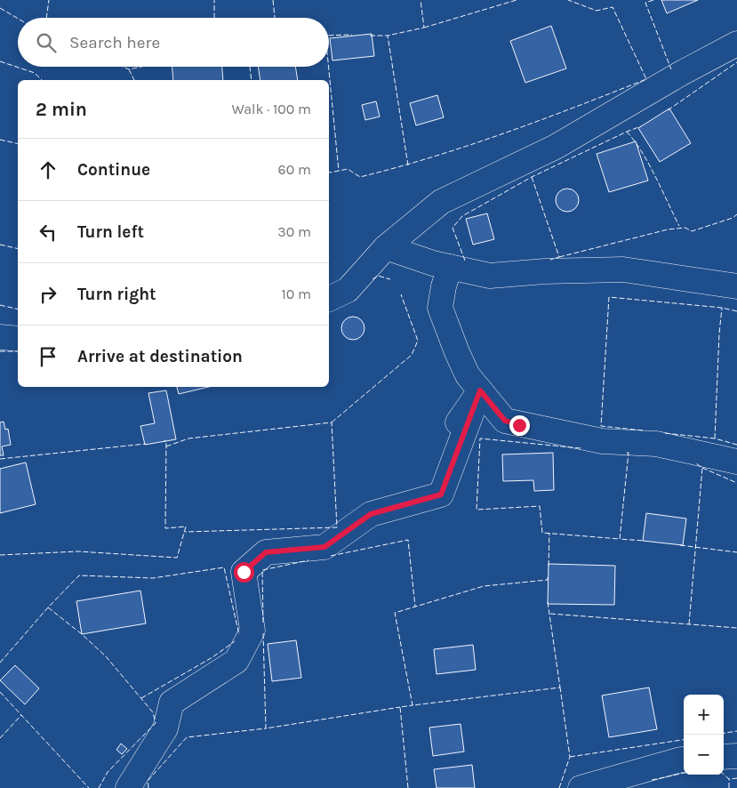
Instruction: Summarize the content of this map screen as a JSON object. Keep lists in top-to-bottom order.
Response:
{
  "page": {
    "search": "Search here",
    "heading": ["2 min", "Walk · 100 m"],
    "list": [
      ["Continue", "60 m"],
      ["Turn left", "30 m"],
      ["Turn right", "10 m"],
      "Arrive at destination"
    ],
    "map_buttons": ["+", "−"]
  }
}
